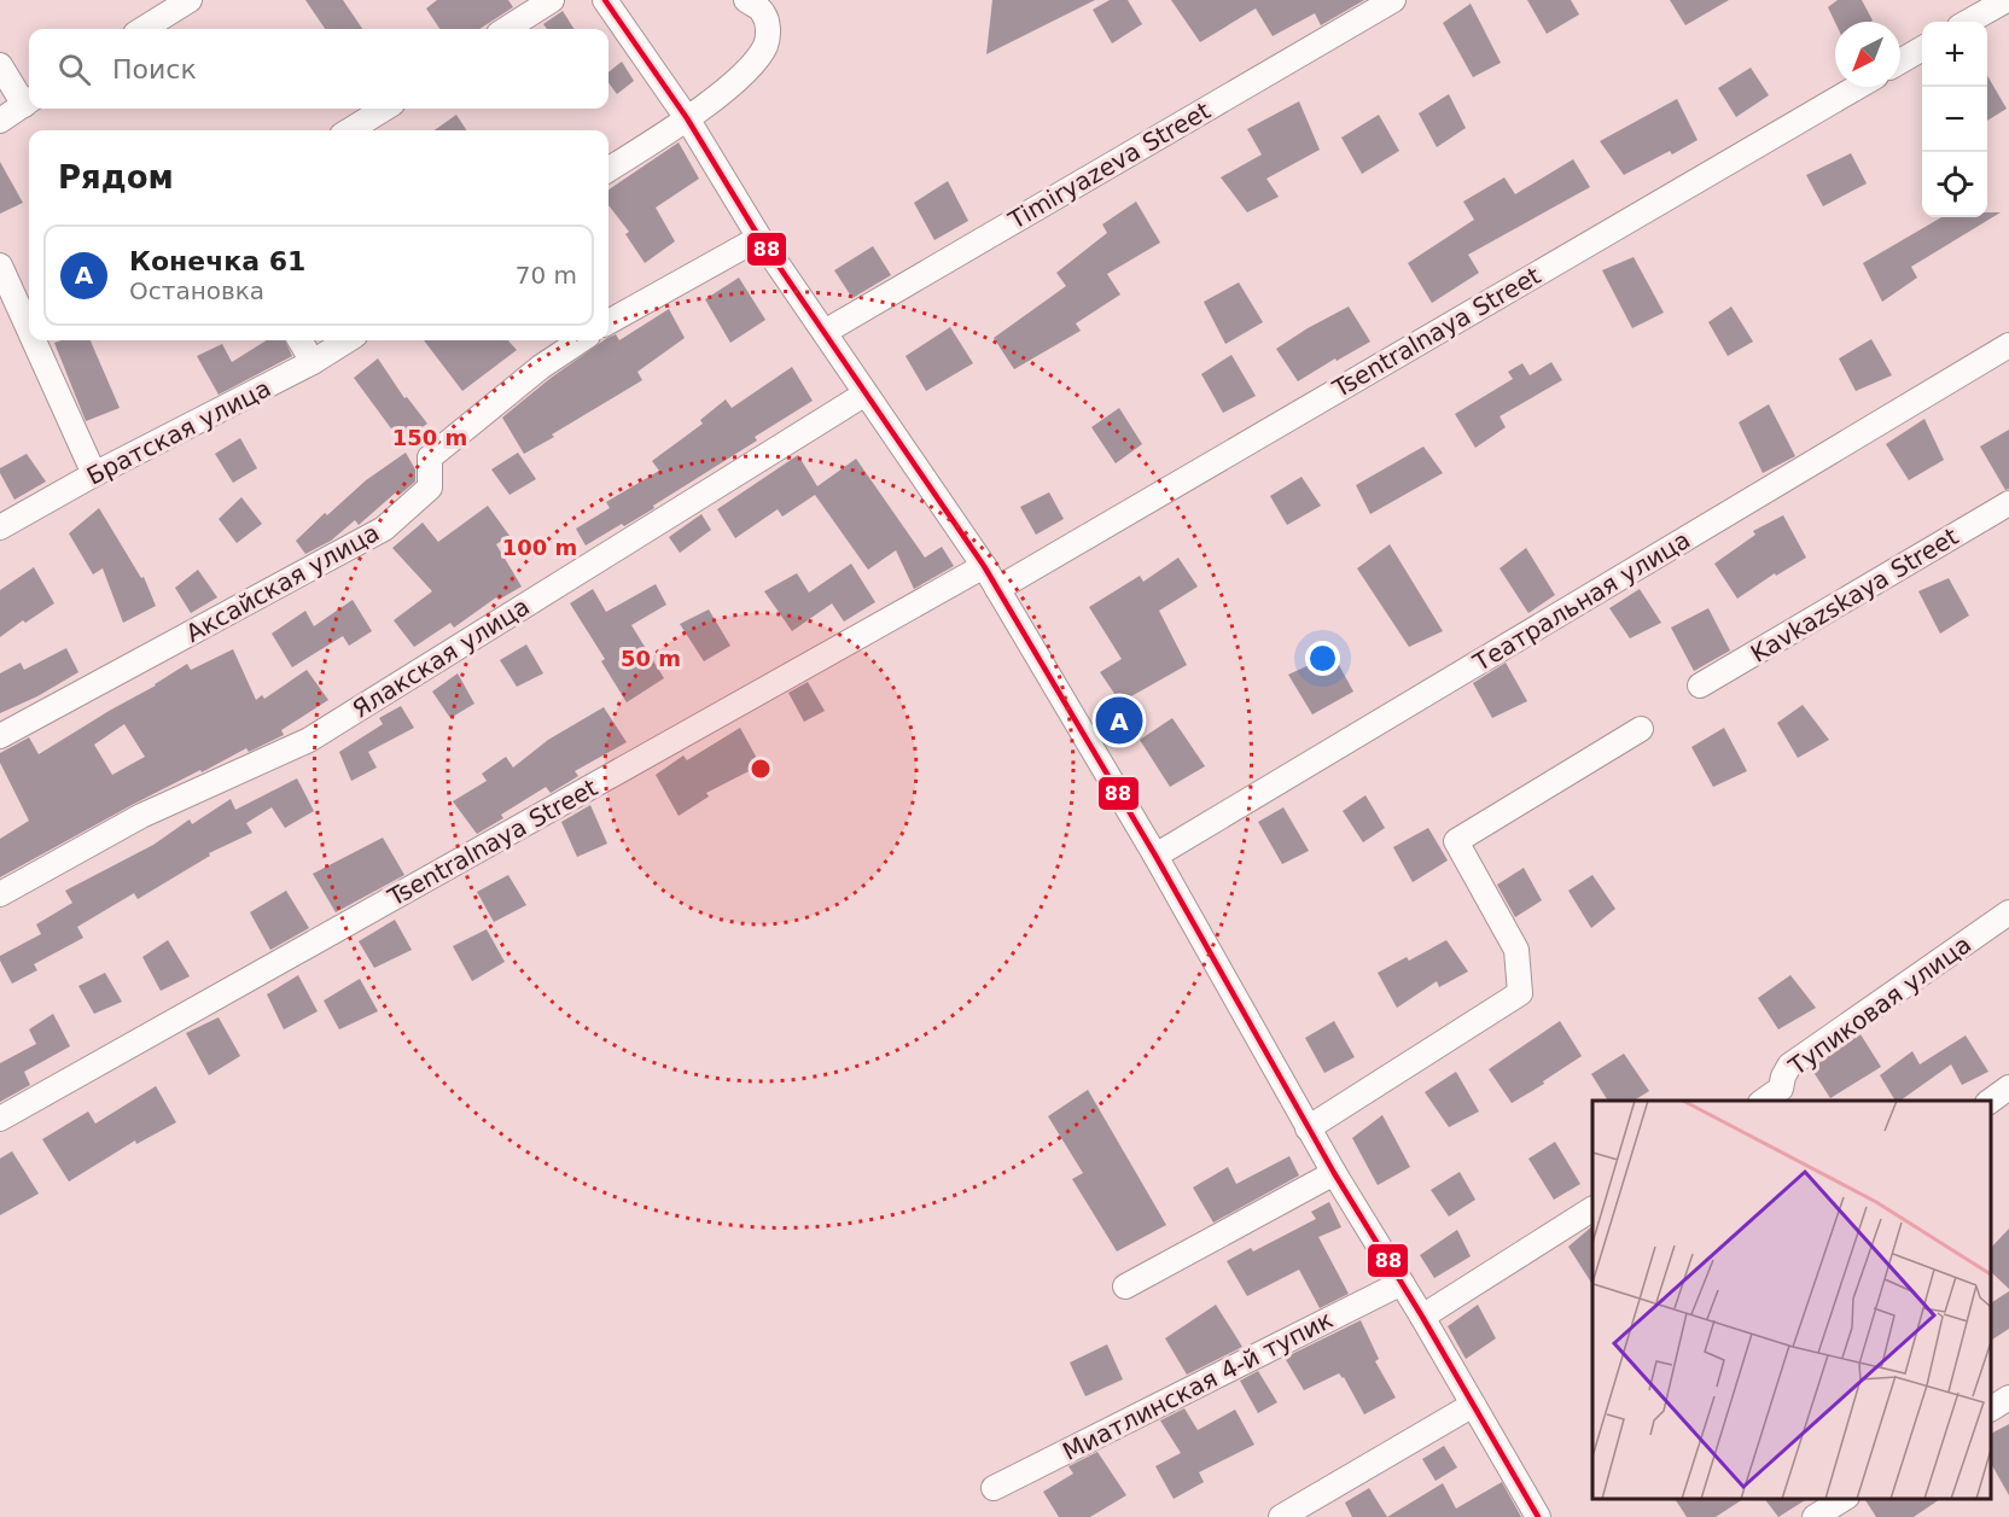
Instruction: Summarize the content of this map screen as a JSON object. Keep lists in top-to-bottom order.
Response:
{
  "streets": {
    "street": [
      "Timiryazeva Street",
      "Tsentralnaya Street",
      "Братская улица",
      "Аксайская улица",
      "Kavkazskaya Street",
      "Театральная улица",
      "Ялакская улица",
      "Тупиковая улица",
      "Миатлинская 4-й тупик"
    ]
  },
  "lines": ["transit line 88"],
  "north": "bottom left",
  "page": {
    "map_buttons": ["+", "−"],
    "search": "Поиск",
    "heading": "Рядом",
    "list": [
      {
        "mark": "A",
        "name": "Конечка 61",
        "note": "Остановка",
        "value": "70 m"
      }
    ],
    "pins": "A"
  },
  "rings": ["150 m", "100 m", "50 m"]
}
